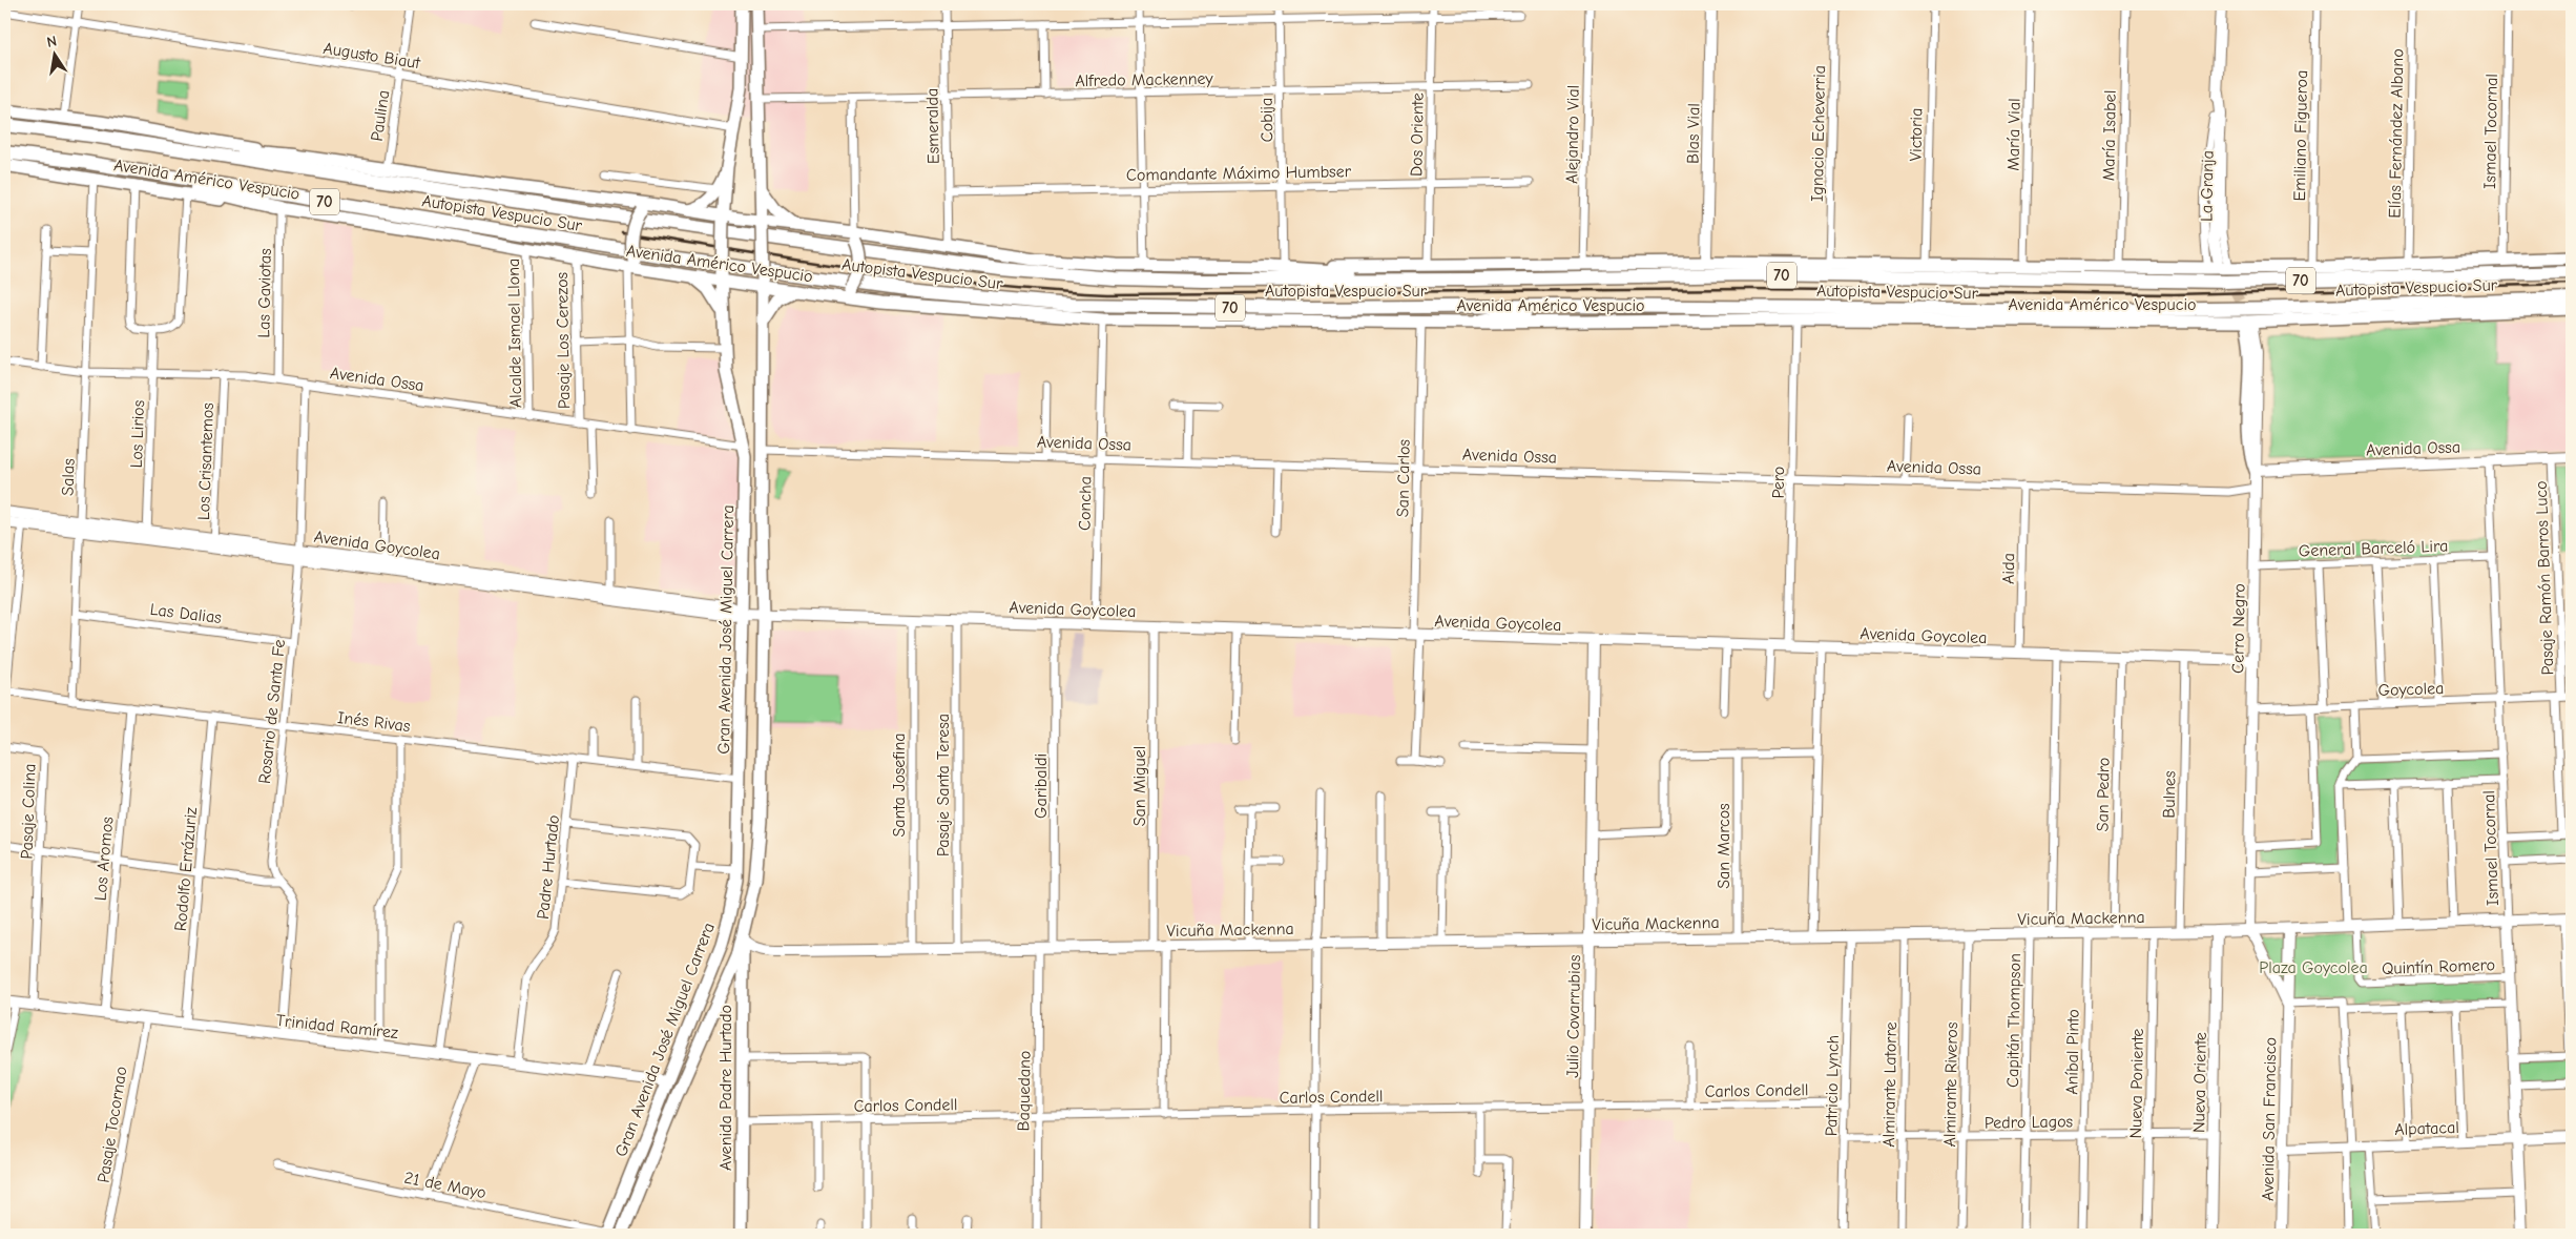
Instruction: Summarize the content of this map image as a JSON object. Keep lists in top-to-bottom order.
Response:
{
  "streets": {
    "highway": ["70", "Autopista Vespucio Sur"],
    "main road": [
      "Ismael Tocornal",
      "Blas Vial",
      "Avenida Américo Vespucio",
      "La Granja",
      "Avenida Ossa",
      "Avenida Goycolea",
      "Cerro Negro",
      "Gran Avenida José Miguel Carrera",
      "Vicuña Mackenna",
      "Julio Covarrubias",
      "Trinidad Ramírez",
      "Nueva Oriente",
      "Avenida Padre Hurtado",
      "Avenida San Francisco",
      "Alpatacal"
    ],
    "street": [
      "Augusto Biaut",
      "Alfredo Mackenney",
      "Paulina",
      "Cobija",
      "Esmeralda",
      "Ignacio Echeverria",
      "Elías Fernández Albano",
      "Dos Oriente",
      "Alejandro Vial",
      "Victoria",
      "María Vial",
      "María Isabel",
      "Emiliano Figueroa",
      "Comandante Máximo Humbser",
      "Las Gaviotas",
      "Alcalde Ismael Llona",
      "Pasaje Los Cerezos",
      "Los Lirios",
      "Los Crisantemos",
      "Salas",
      "San Carlos",
      "Pero",
      "Concha",
      "General Barceló Lira",
      "Aida",
      "Pasaje Ramón Barros Luco",
      "Las Dalias",
      "Goycolea",
      "Rosario de Santa Fe",
      "Inés Rivas",
      "Santa Josefina",
      "Pasaje Santa Teresa",
      "Garibaldi",
      "San Miguel",
      "San Pedro",
      "Bulnes",
      "Pasaje Colina",
      "San Marcos",
      "Los Aromos",
      "Padre Hurtado",
      "Rodolfo Errázuriz",
      "Quintín Romero",
      "Capitán Thompson",
      "Aníbal Pinto",
      "Nueva Poniente",
      "Almirante Latorre",
      "Almirante Riveros",
      "Patricio Lynch",
      "Carlos Condell",
      "Baquedano",
      "Pedro Lagos",
      "Pasaje Tocornao",
      "21 de Mayo"
    ]
  },
  "crossings": [
    ["Augusto Biaut", "Paulina"],
    ["Augusto Biaut", "Gran Avenida José Miguel Carrera"],
    ["Alfredo Mackenney", "Cobija"],
    ["Alfredo Mackenney", "Esmeralda"],
    ["Alfredo Mackenney", "Dos Oriente"],
    ["Alfredo Mackenney", "Gran Avenida José Miguel Carrera"],
    ["Cobija", "Comandante Máximo Humbser"],
    ["Esmeralda", "Comandante Máximo Humbser"],
    ["Ismael Tocornal", "Avenida Ossa"],
    ["Ismael Tocornal", "General Barceló Lira"],
    ["Ismael Tocornal", "Goycolea"],
    ["Ismael Tocornal", "Vicuña Mackenna"],
    ["Ismael Tocornal", "Quintín Romero"],
    ["Ismael Tocornal", "Alpatacal"],
    ["Dos Oriente", "Comandante Máximo Humbser"],
    ["Avenida Américo Vespucio", "Las Gaviotas"],
    ["Avenida Américo Vespucio", "Alcalde Ismael Llona"],
    ["Avenida Américo Vespucio", "Pasaje Los Cerezos"],
    ["Avenida Américo Vespucio", "Salas"],
    ["Avenida Américo Vespucio", "San Carlos"],
    ["Avenida Américo Vespucio", "Pero"],
    ["Avenida Américo Vespucio", "Concha"],
    ["Avenida Américo Vespucio", "Gran Avenida José Miguel Carrera"],
    ["Las Gaviotas", "Avenida Ossa"],
    ["Alcalde Ismael Llona", "Avenida Ossa"],
    ["Pasaje Los Cerezos", "Avenida Ossa"],
    ["Avenida Ossa", "Los Lirios"],
    ["Avenida Ossa", "Los Crisantemos"],
    ["Avenida Ossa", "Salas"],
    ["Avenida Ossa", "San Carlos"],
    ["Avenida Ossa", "Pero"],
    ["Avenida Ossa", "Concha"],
    ["Avenida Ossa", "Aida"],
    ["Avenida Ossa", "Pasaje Ramón Barros Luco"],
    ["Avenida Ossa", "Cerro Negro"],
    ["Avenida Ossa", "Gran Avenida José Miguel Carrera"],
    ["Avenida Ossa", "Rosario de Santa Fe"],
    ["Los Lirios", "Avenida Goycolea"],
    ["Los Crisantemos", "Avenida Goycolea"],
    ["Salas", "Avenida Goycolea"],
    ["Salas", "Las Dalias"],
    ["Salas", "Inés Rivas"],
    ["San Carlos", "Avenida Goycolea"],
    ["Pero", "Avenida Goycolea"],
    ["Concha", "Avenida Goycolea"],
    ["Avenida Goycolea", "Aida"],
    ["Avenida Goycolea", "Cerro Negro"],
    ["Avenida Goycolea", "Gran Avenida José Miguel Carrera"],
    ["Avenida Goycolea", "Rosario de Santa Fe"],
    ["Avenida Goycolea", "Santa Josefina"],
    ["Avenida Goycolea", "Pasaje Santa Teresa"],
    ["Avenida Goycolea", "Garibaldi"],
    ["Avenida Goycolea", "San Miguel"],
    ["Avenida Goycolea", "San Pedro"],
    ["Avenida Goycolea", "Bulnes"],
    ["Avenida Goycolea", "Julio Covarrubias"],
    ["General Barceló Lira", "Cerro Negro"],
    ["Pasaje Ramón Barros Luco", "Goycolea"],
    ["Las Dalias", "Rosario de Santa Fe"],
    ["Cerro Negro", "Goycolea"],
    ["Cerro Negro", "Vicuña Mackenna"],
    ["Cerro Negro", "Avenida San Francisco"],
    ["Gran Avenida José Miguel Carrera", "Inés Rivas"],
    ["Gran Avenida José Miguel Carrera", "Vicuña Mackenna"],
    ["Gran Avenida José Miguel Carrera", "Trinidad Ramírez"],
    ["Gran Avenida José Miguel Carrera", "Avenida Padre Hurtado"],
    ["Gran Avenida José Miguel Carrera", "21 de Mayo"],
    ["Rosario de Santa Fe", "Inés Rivas"],
    ["Rosario de Santa Fe", "Trinidad Ramírez"],
    ["Inés Rivas", "Los Aromos"],
    ["Inés Rivas", "Padre Hurtado"],
    ["Inés Rivas", "Rodolfo Errázuriz"],
    ["Santa Josefina", "Vicuña Mackenna"],
    ["Pasaje Santa Teresa", "Vicuña Mackenna"],
    ["Garibaldi", "Vicuña Mackenna"],
    ["San Miguel", "Vicuña Mackenna"],
    ["San Pedro", "Vicuña Mackenna"],
    ["Bulnes", "Vicuña Mackenna"],
    ["Pasaje Colina", "Trinidad Ramírez"],
    ["San Marcos", "Vicuña Mackenna"],
    ["Los Aromos", "Trinidad Ramírez"],
    ["Padre Hurtado", "Trinidad Ramírez"],
    ["Rodolfo Errázuriz", "Trinidad Ramírez"],
    ["Vicuña Mackenna", "Quintín Romero"],
    ["Vicuña Mackenna", "Julio Covarrubias"],
    ["Vicuña Mackenna", "Capitán Thompson"],
    ["Vicuña Mackenna", "Aníbal Pinto"],
    ["Vicuña Mackenna", "Nueva Oriente"],
    ["Vicuña Mackenna", "Nueva Poniente"],
    ["Vicuña Mackenna", "Almirante Latorre"],
    ["Vicuña Mackenna", "Almirante Riveros"],
    ["Vicuña Mackenna", "Patricio Lynch"],
    ["Vicuña Mackenna", "Avenida Padre Hurtado"],
    ["Vicuña Mackenna", "Baquedano"],
    ["Vicuña Mackenna", "Avenida San Francisco"],
    ["Julio Covarrubias", "Carlos Condell"],
    ["Capitán Thompson", "Pedro Lagos"],
    ["Trinidad Ramírez", "Pasaje Tocornao"],
    ["Aníbal Pinto", "Pedro Lagos"],
    ["Nueva Oriente", "Pedro Lagos"],
    ["Nueva Poniente", "Pedro Lagos"],
    ["Almirante Latorre", "Pedro Lagos"],
    ["Almirante Riveros", "Pedro Lagos"],
    ["Patricio Lynch", "Carlos Condell"],
    ["Patricio Lynch", "Pedro Lagos"],
    ["Avenida Padre Hurtado", "Carlos Condell"],
    ["Carlos Condell", "Baquedano"],
    ["Avenida San Francisco", "Alpatacal"]
  ],
  "parks": ["Plaza Goycolea"],
  "north": "top"
}
